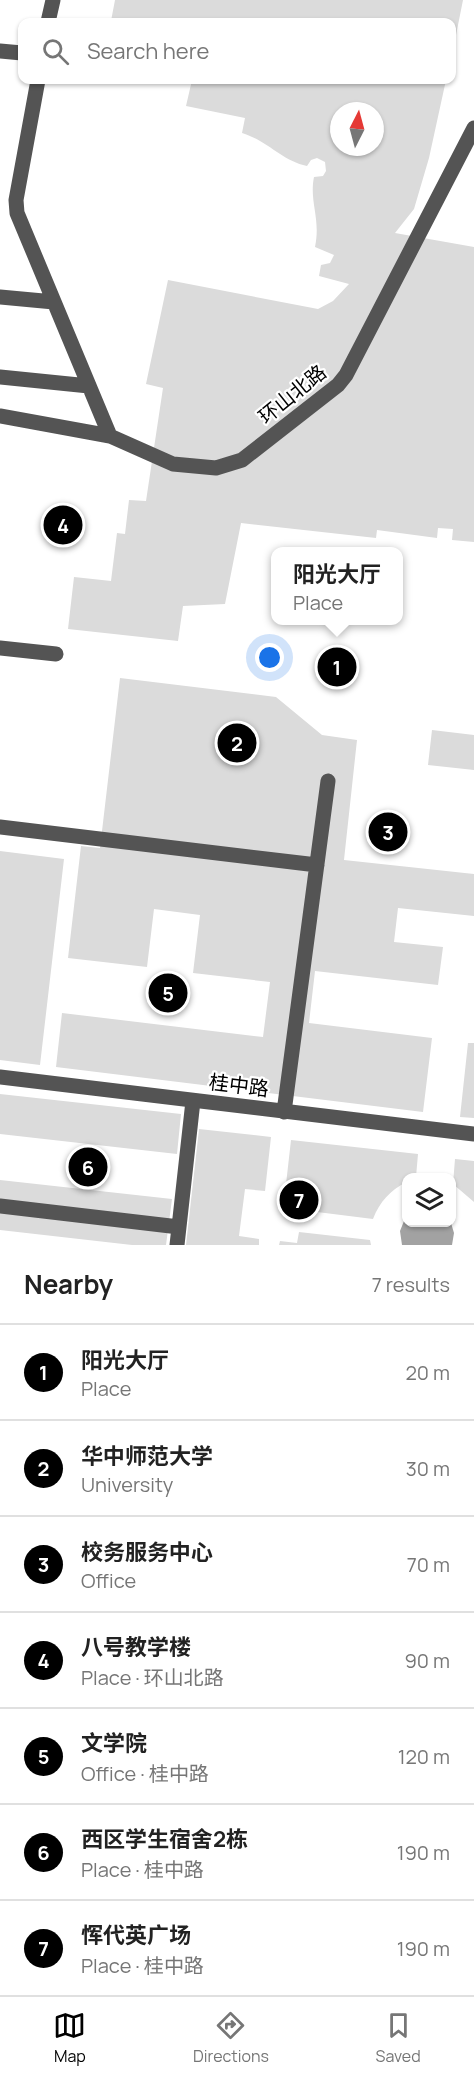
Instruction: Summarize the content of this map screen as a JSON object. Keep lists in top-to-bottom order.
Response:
{
  "streets": {
    "street": ["环山北路", "桂中路"]
  },
  "north": "top",
  "page": {
    "search": "Search here",
    "pins": [
      "4",
      "1",
      "2",
      "3",
      "5",
      "6",
      "7"
    ],
    "popup": ["阳光大厅", "Place"],
    "heading": ["Nearby", "7 results"],
    "list": [
      {
        "mark": "1",
        "name": "阳光大厅",
        "note": "Place",
        "value": "20 m"
      },
      {
        "mark": "2",
        "name": "华中师范大学",
        "note": "University",
        "value": "30 m"
      },
      {
        "mark": "3",
        "name": "校务服务中心",
        "note": "Office",
        "value": "70 m"
      },
      {
        "mark": "4",
        "name": "八号教学楼",
        "note": "Place · 环山北路",
        "value": "90 m"
      },
      {
        "mark": "5",
        "name": "文学院",
        "note": "Office · 桂中路",
        "value": "120 m"
      },
      {
        "mark": "6",
        "name": "西区学生宿舍2栋",
        "note": "Place · 桂中路",
        "value": "190 m"
      },
      {
        "mark": "7",
        "name": "恽代英广场",
        "note": "Place · 桂中路",
        "value": "190 m"
      }
    ],
    "nav": ["Map", "Directions", "Saved"]
  }
}
